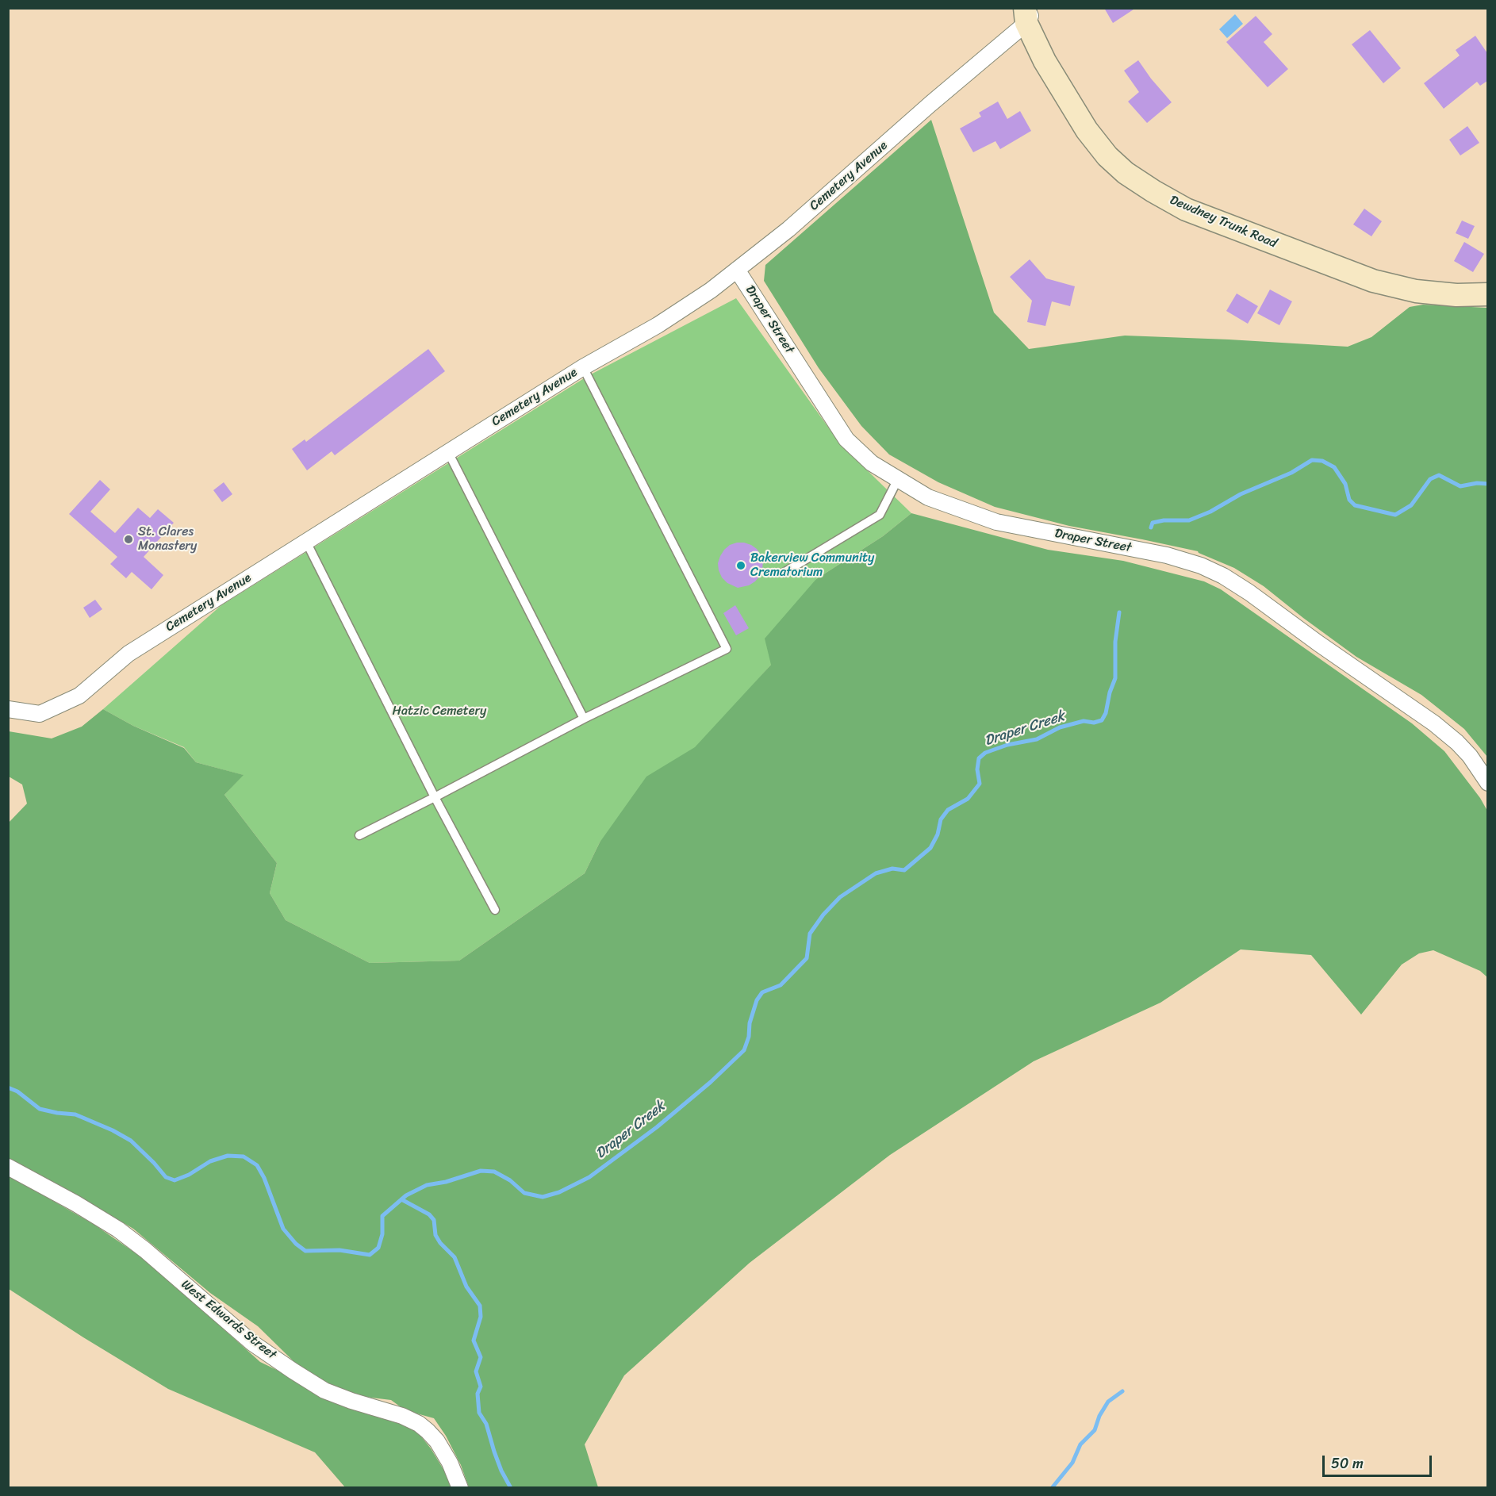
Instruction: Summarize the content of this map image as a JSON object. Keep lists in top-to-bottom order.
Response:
{
  "streets": {
    "main road": ["Dewdney Trunk Road"],
    "street": ["Cemetery Avenue", "Draper Street", "West Edwards Street"]
  },
  "crossings": [
    ["Cemetery Avenue", "Dewdney Trunk Road"],
    ["Cemetery Avenue", "Draper Street"]
  ],
  "water": ["Draper Creek"],
  "parks": ["Hatzic Cemetery"],
  "places": ["St. Clares Monastery", "Bakerview Community Crematorium"],
  "scale_bar": "50 m"
}
